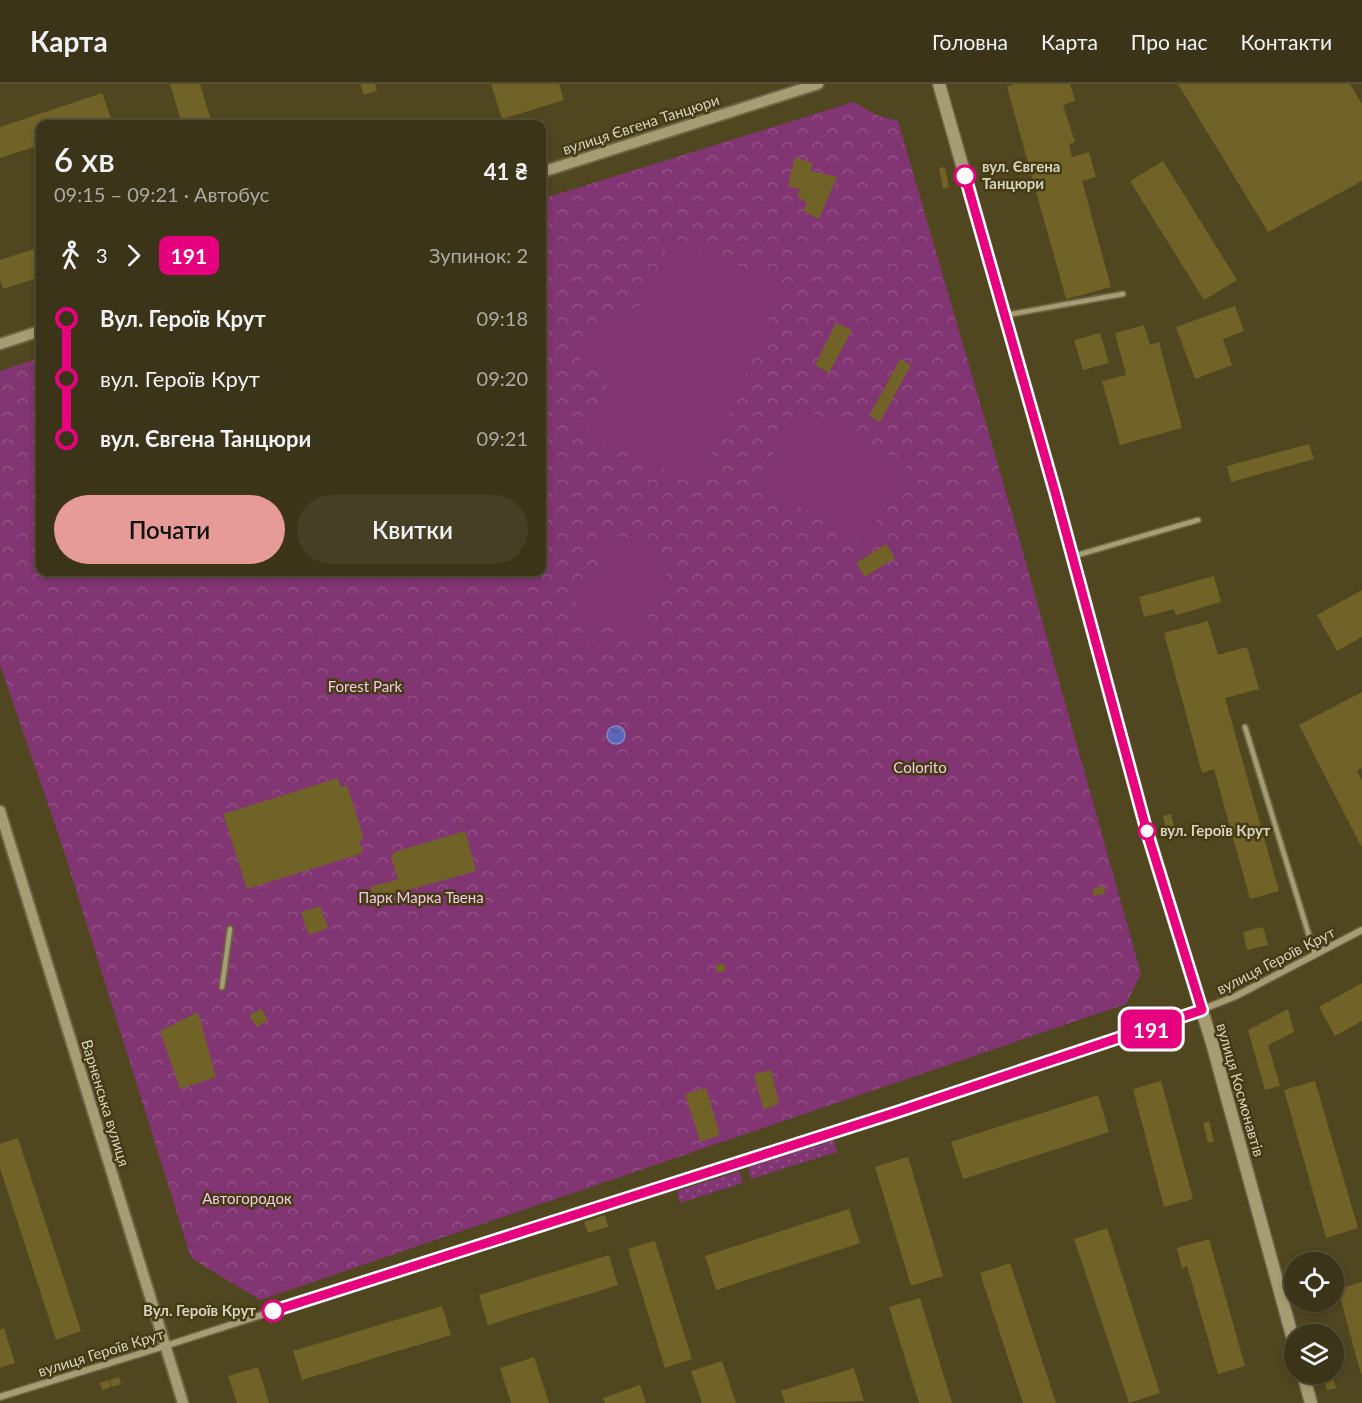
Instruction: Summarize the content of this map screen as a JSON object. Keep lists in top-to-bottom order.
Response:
{
  "streets": {
    "main road": ["вулиця Космонавтів"],
    "street": ["вулиця Євгена Танцюри", "вулиця Героїв Крут", "Варненська вулиця"]
  },
  "crossings": [
    ["вулиця Героїв Крут", "вулиця Космонавтів"],
    ["вулиця Героїв Крут", "Варненська вулиця"]
  ],
  "parks": [
    "Forest Park",
    "Colorito",
    "Парк Марка Твена",
    "Автогородок"
  ],
  "places": ["вул. Євгена Танцюри", "вул. Героїв Крут", "Вул. Героїв Крут"],
  "lines": ["bus line 191"],
  "page": {
    "header": "Карта",
    "nav": [
      "Головна",
      "Карта",
      "Про нас",
      "Контакти"
    ],
    "on_map": "191",
    "heading": ["6 хв", "09:15 – 09:21 · Автобус", "41 ₴"],
    "legs": ["3", "191", "Зупинок: 2"],
    "list": [
      {
        "name": "Вул. Героїв Крут",
        "value": "09:18"
      },
      {
        "name": "вул. Героїв Крут",
        "value": "09:20"
      },
      {
        "name": "вул. Євгена Танцюри",
        "value": "09:21"
      }
    ],
    "buttons": ["Почати", "Квитки"]
  }
}
